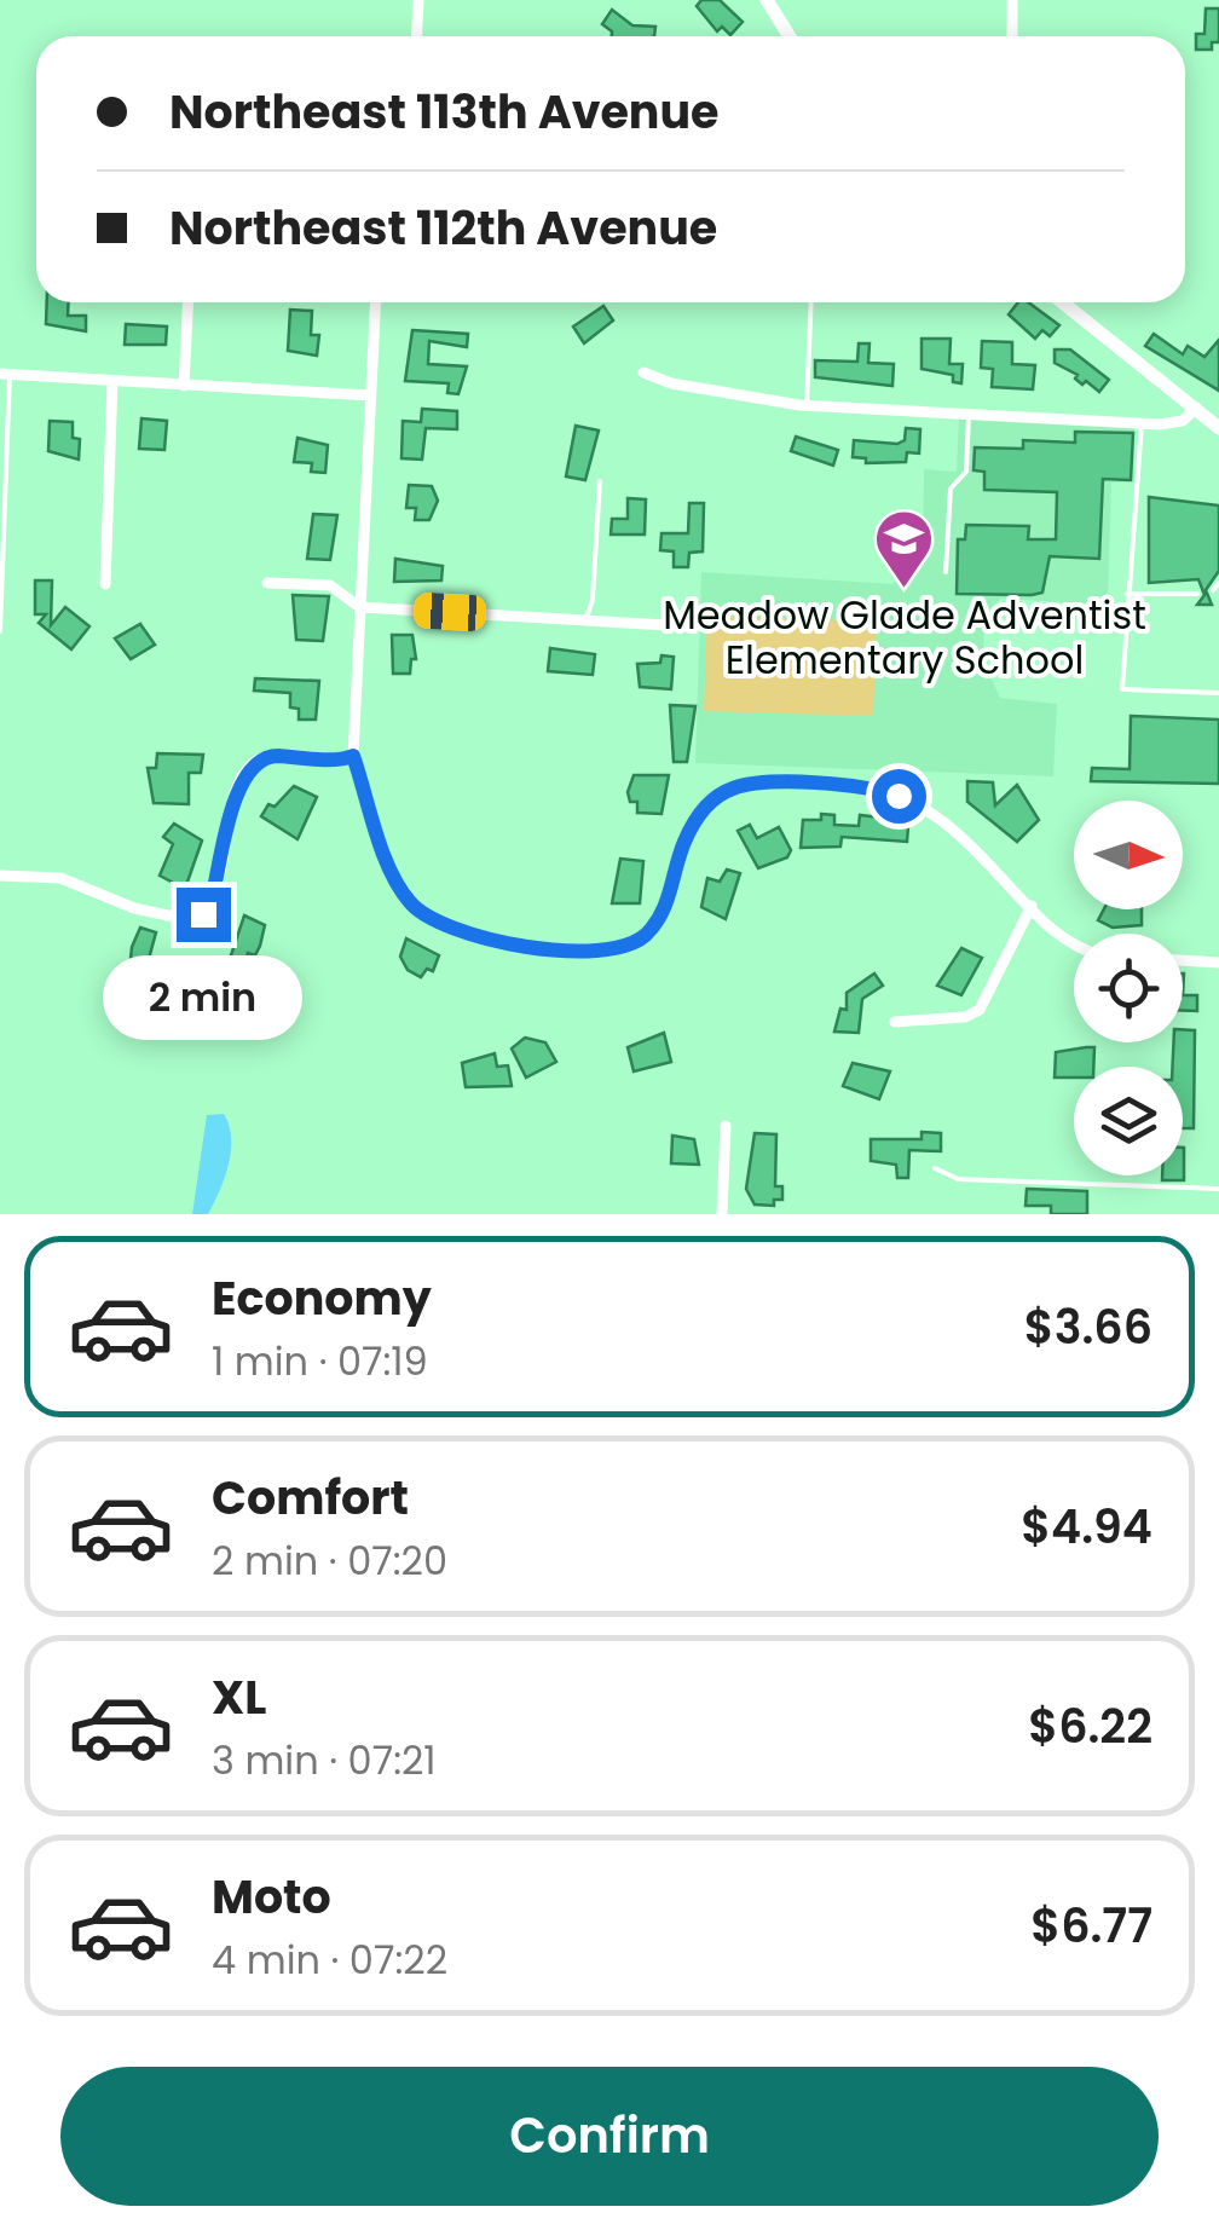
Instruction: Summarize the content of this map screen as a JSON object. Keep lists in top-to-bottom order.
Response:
{
  "places": {
    "school or university": ["Meadow Glade Adventist Elementary School"]
  },
  "north": "right",
  "page": {
    "banner": ["Northeast 113th Avenue", "Northeast 112th Avenue"],
    "bubble": "2 min",
    "list": [
      {
        "name": "Economy",
        "note": "1 min · 07:19",
        "value": "$3.66"
      },
      {
        "name": "Comfort",
        "note": "2 min · 07:20",
        "value": "$4.94"
      },
      {
        "name": "XL",
        "note": "3 min · 07:21",
        "value": "$6.22"
      },
      {
        "name": "Moto",
        "note": "4 min · 07:22",
        "value": "$6.77"
      }
    ],
    "buttons": "Confirm"
  }
}
